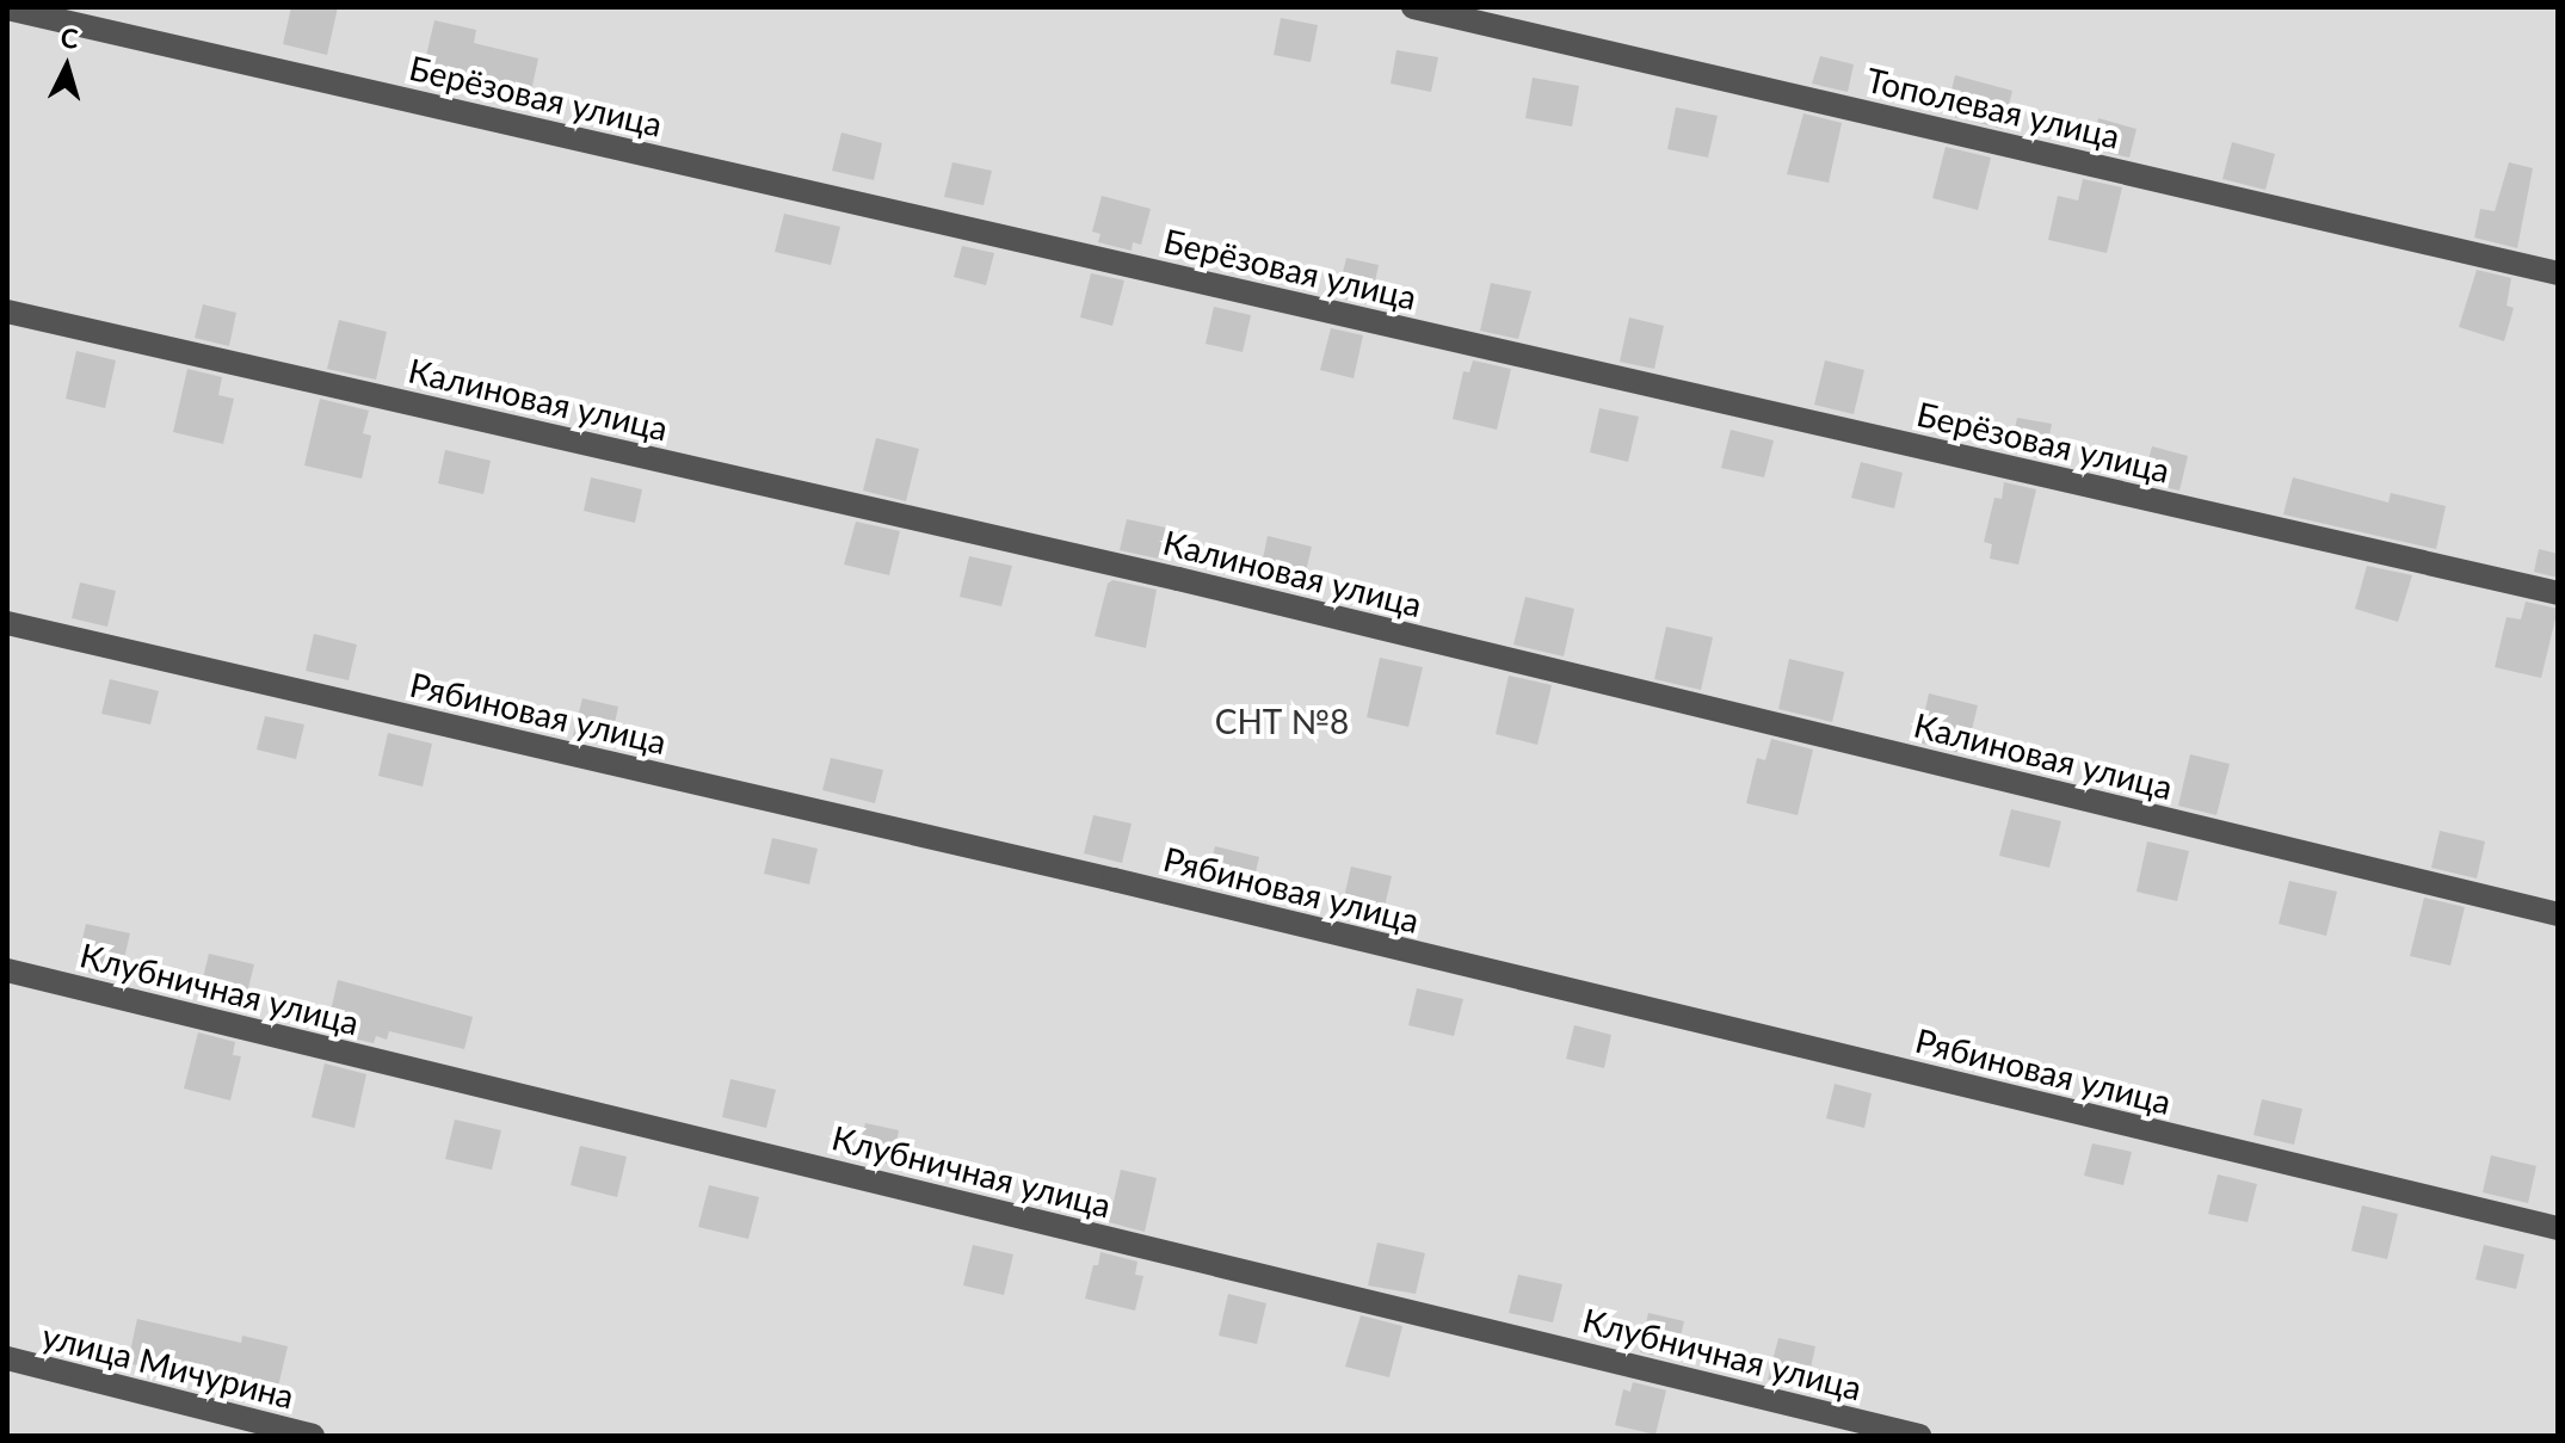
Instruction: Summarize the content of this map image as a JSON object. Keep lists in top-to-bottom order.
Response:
{
  "streets": {
    "street": [
      "Берёзовая улица",
      "Тополевая улица",
      "Калиновая улица",
      "Рябиновая улица",
      "Клубничная улица",
      "улица Мичурина"
    ]
  },
  "parks": ["СНТ №8"],
  "north": "top"
}
